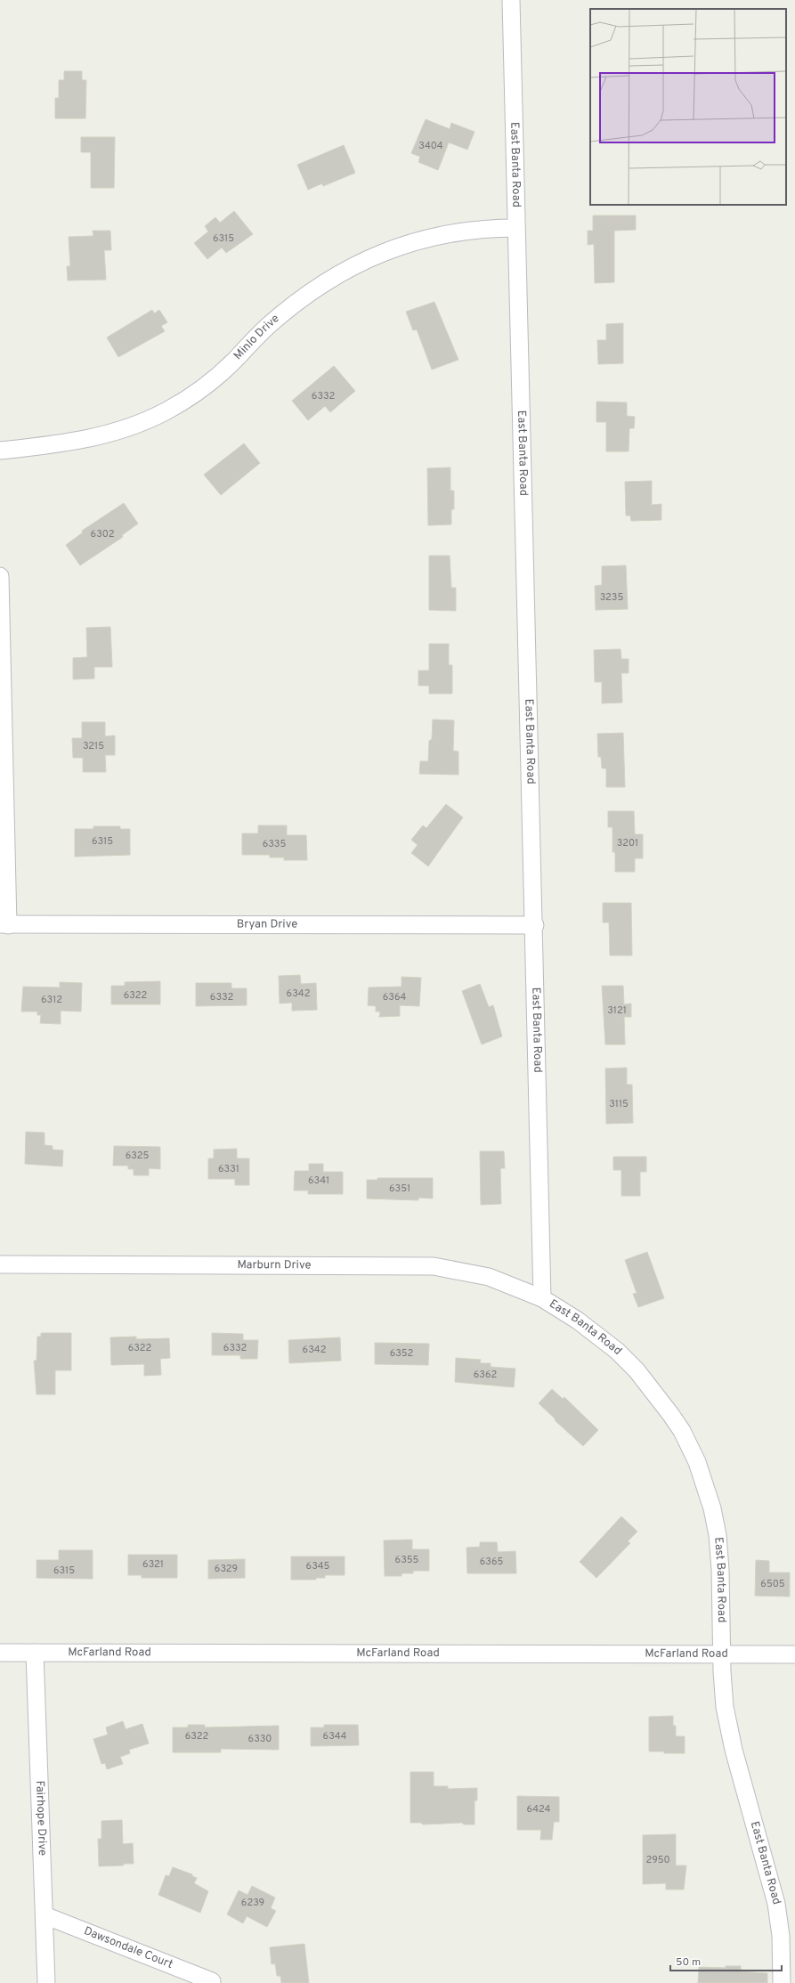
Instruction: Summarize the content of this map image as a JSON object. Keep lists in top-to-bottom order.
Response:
{
  "streets": {
    "street": [
      "East Banta Road",
      "Minlo Drive",
      "Bryan Drive",
      "Marburn Drive",
      "McFarland Road",
      "Fairhope Drive",
      "Dawsondale Court"
    ]
  },
  "crossings": [
    ["East Banta Road", "Minlo Drive"],
    ["East Banta Road", "Bryan Drive"],
    ["East Banta Road", "Marburn Drive"],
    ["East Banta Road", "McFarland Road"],
    ["McFarland Road", "Fairhope Drive"],
    ["Fairhope Drive", "Dawsondale Court"]
  ],
  "house_numbers": [
    "3404",
    "6315",
    "6332",
    "6302",
    "3235",
    "3215",
    "6315",
    "3201",
    "6335",
    "6342",
    "6322",
    "6332",
    "6364",
    "6312",
    "3121",
    "3115",
    "6325",
    "6331",
    "6341",
    "6351",
    "6322",
    "6332",
    "6342",
    "6352",
    "6362",
    "6355",
    "6365",
    "6321",
    "6345",
    "6329",
    "6315",
    "6505",
    "6322",
    "6344",
    "6330",
    "6424",
    "2950",
    "6239"
  ],
  "scale_bar": "50 m"
}
